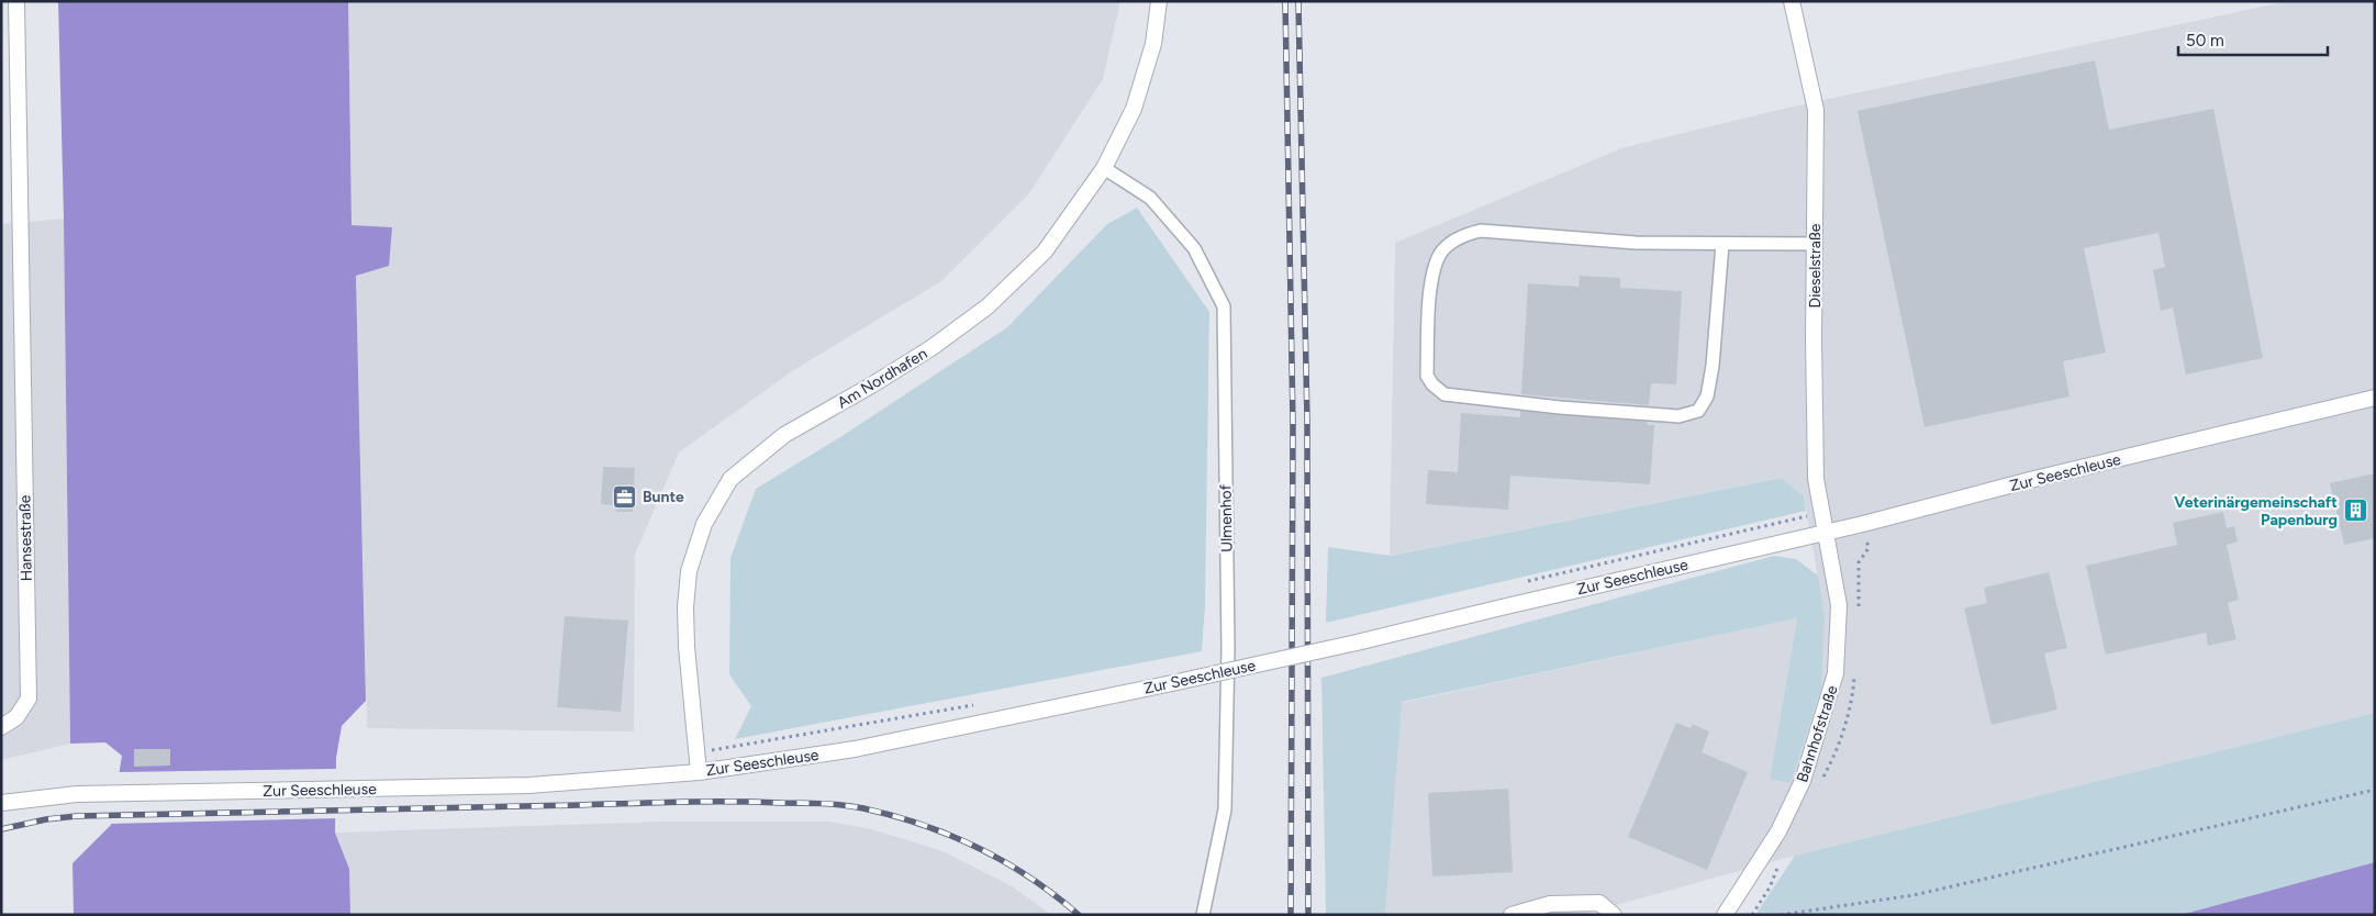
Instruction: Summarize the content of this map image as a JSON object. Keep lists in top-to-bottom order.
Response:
{
  "streets": {
    "street": [
      "Dieselstraße",
      "Am Nordhafen",
      "Zur Seeschleuse",
      "Hansestraße",
      "Bahnhofstraße"
    ],
    "lane": ["Ulmenhof"]
  },
  "crossings": [
    ["Dieselstraße", "Zur Seeschleuse"],
    ["Dieselstraße", "Bahnhofstraße"],
    ["Am Nordhafen", "Zur Seeschleuse"],
    ["Am Nordhafen", "Ulmenhof"],
    ["Zur Seeschleuse", "Bahnhofstraße"]
  ],
  "places": {
    "office": ["Bunte"],
    "building": ["Veterinärgemeinschaft Papenburg"]
  },
  "scale_bar": "50 m"
}
